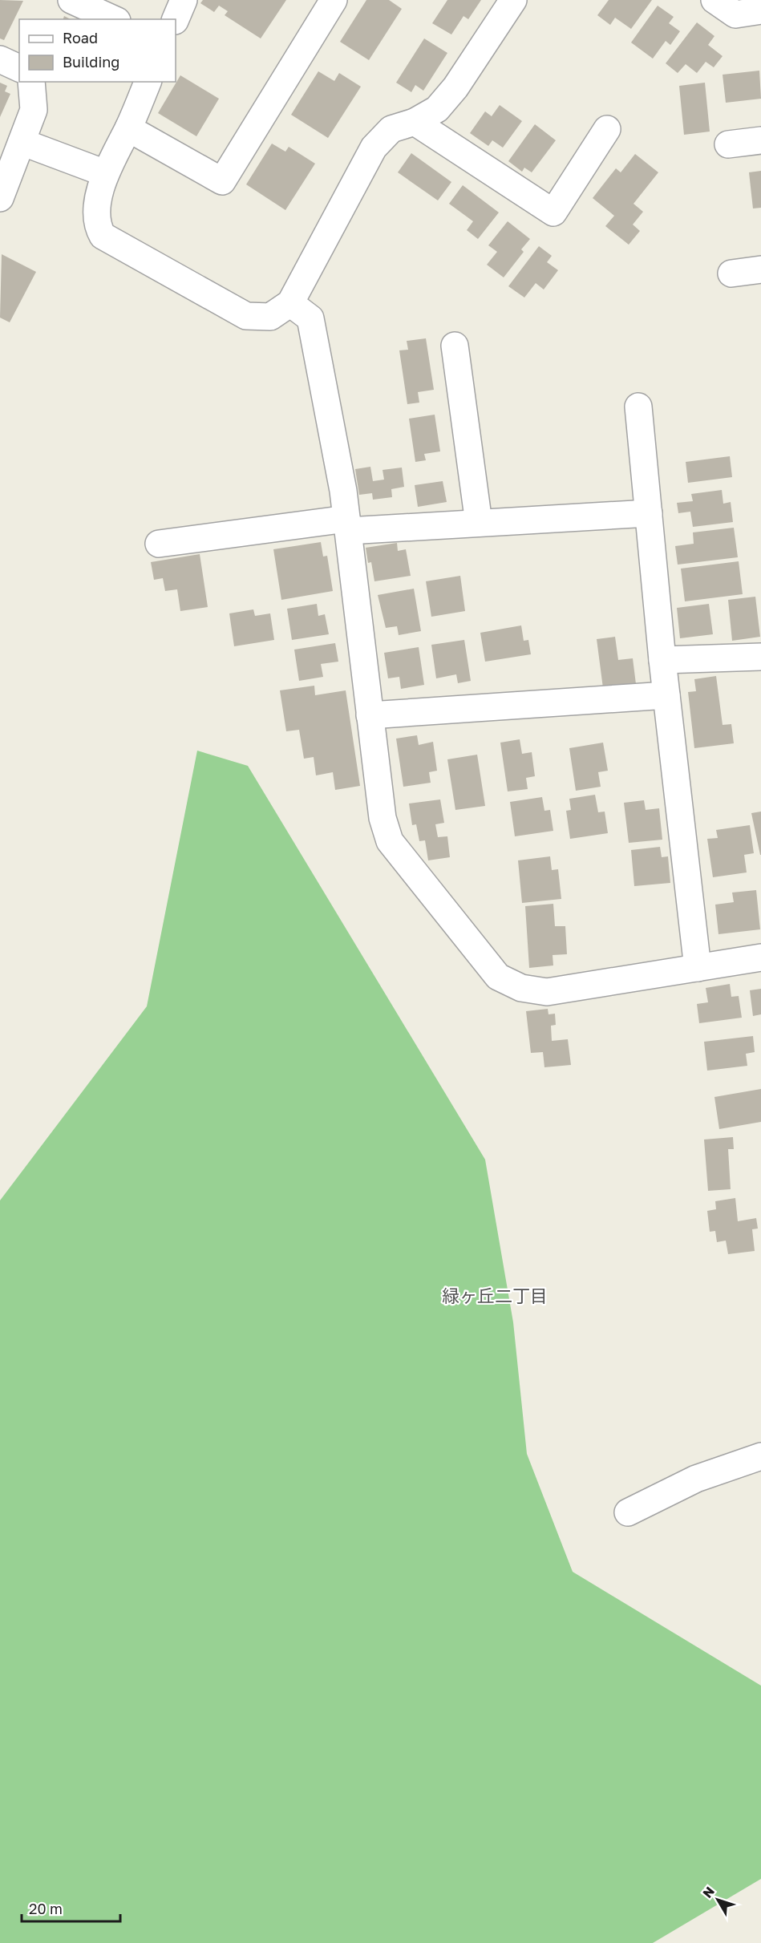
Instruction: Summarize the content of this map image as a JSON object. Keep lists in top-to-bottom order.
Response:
{
  "districts": ["緑ヶ丘二丁目"],
  "legend": ["Road", "Building"],
  "scale_bar": "20 m",
  "north": "top left"
}
